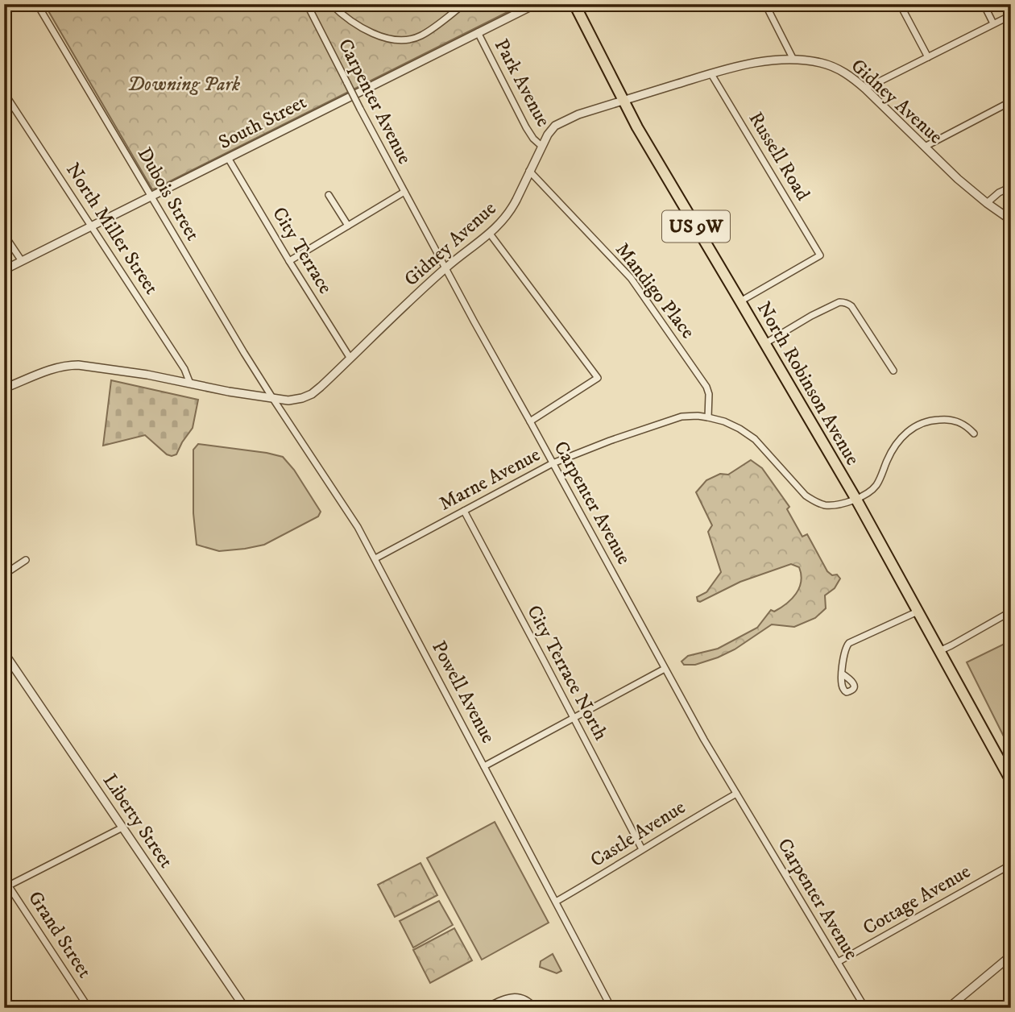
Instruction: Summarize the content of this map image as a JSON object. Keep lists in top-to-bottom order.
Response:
{
  "streets": {
    "highway": ["US 9W", "North Robinson Avenue"],
    "street": [
      "Park Avenue",
      "Carpenter Avenue",
      "Gidney Avenue",
      "South Street",
      "Russell Road",
      "Dubois Street",
      "North Miller Street",
      "City Terrace",
      "Mandigo Place",
      "Marne Avenue",
      "City Terrace North",
      "Powell Avenue",
      "Liberty Street",
      "Castle Avenue",
      "Cottage Avenue",
      "Grand Street"
    ]
  },
  "crossings": [
    ["Park Avenue", "Gidney Avenue"],
    ["Park Avenue", "South Street"],
    ["Carpenter Avenue", "Gidney Avenue"],
    ["Carpenter Avenue", "Marne Avenue"],
    ["Carpenter Avenue", "Castle Avenue"],
    ["Carpenter Avenue", "Cottage Avenue"],
    ["Gidney Avenue", "Russell Road"],
    ["Gidney Avenue", "Dubois Street"],
    ["Gidney Avenue", "North Miller Street"],
    ["Gidney Avenue", "City Terrace"],
    ["Gidney Avenue", "Mandigo Place"],
    ["Gidney Avenue", "North Robinson Avenue"],
    ["Gidney Avenue", "Powell Avenue"],
    ["South Street", "Dubois Street"],
    ["South Street", "North Miller Street"],
    ["South Street", "City Terrace"],
    ["Russell Road", "North Robinson Avenue"],
    ["Dubois Street", "Powell Avenue"],
    ["Mandigo Place", "Marne Avenue"],
    ["North Robinson Avenue", "Marne Avenue"],
    ["Marne Avenue", "City Terrace North"],
    ["Marne Avenue", "Powell Avenue"],
    ["City Terrace North", "Castle Avenue"],
    ["Powell Avenue", "Castle Avenue"]
  ],
  "parks": ["Downing Park"]
}
